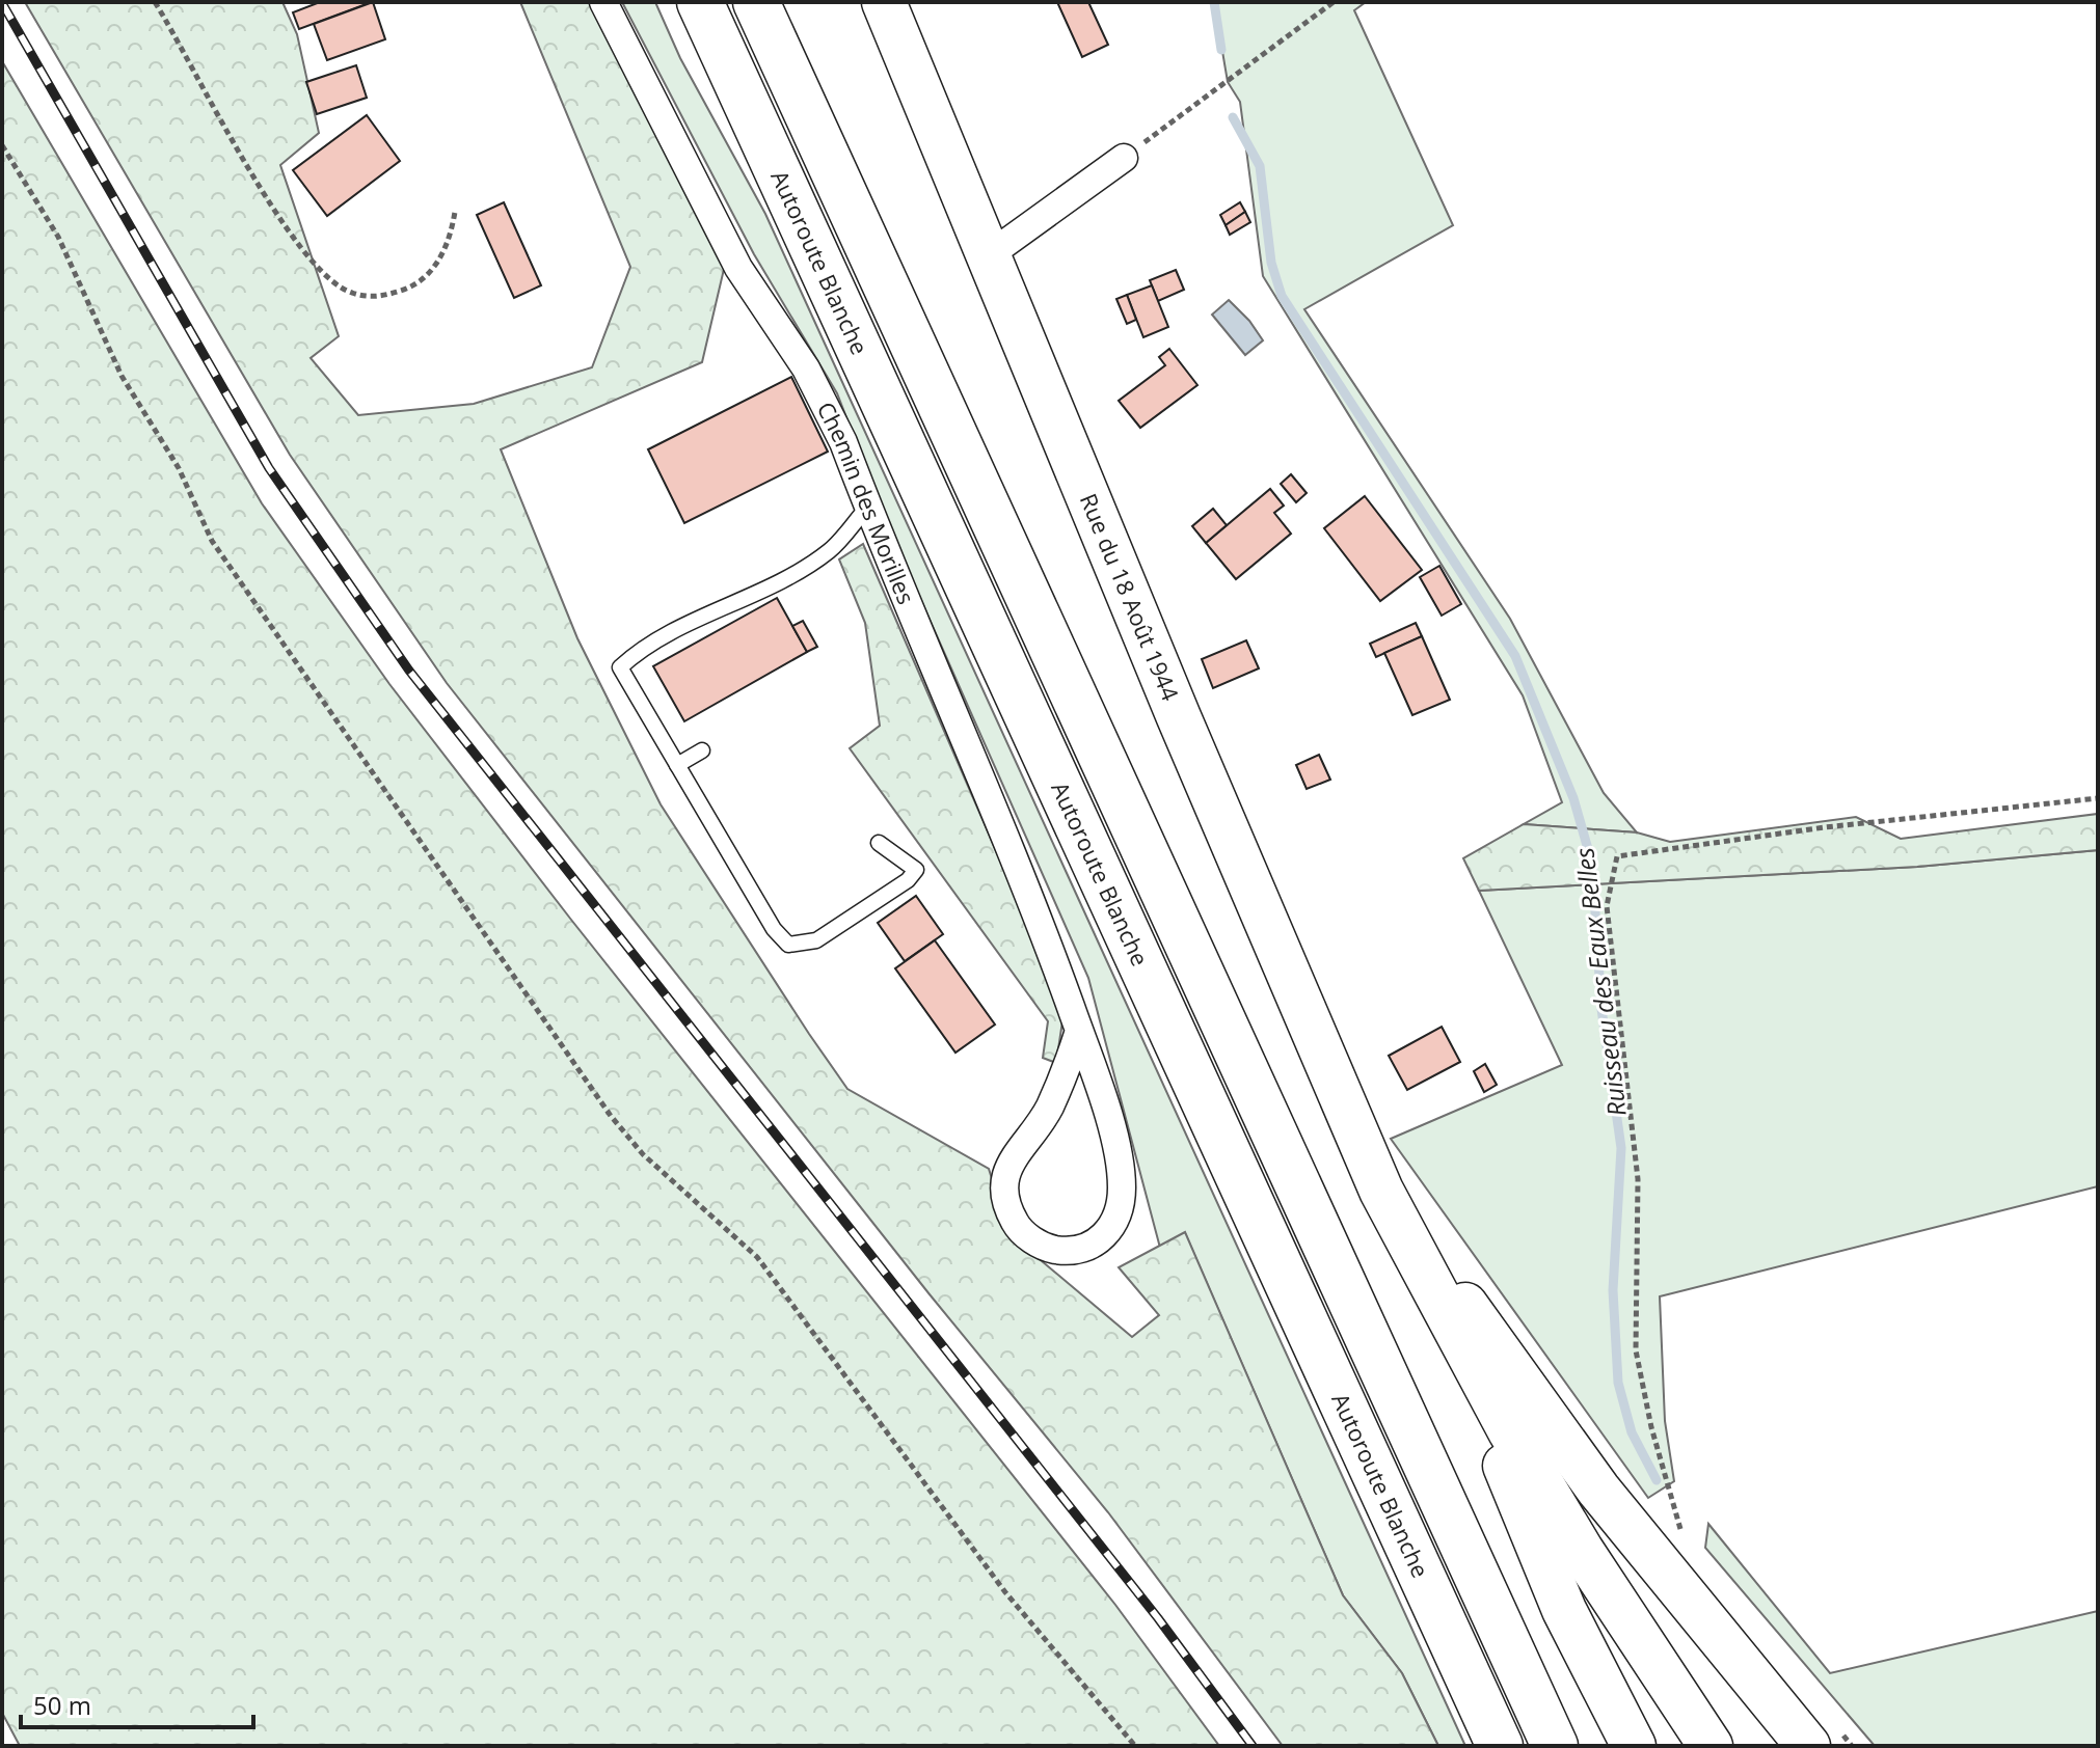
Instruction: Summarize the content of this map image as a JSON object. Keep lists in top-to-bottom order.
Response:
{
  "streets": {
    "highway": ["Autoroute Blanche"],
    "main road": ["Rue du 18 Août 1944"],
    "street": ["Chemin des Morilles"]
  },
  "water": ["Ruisseau des Eaux Belles"],
  "scale_bar": "50 m"
}
